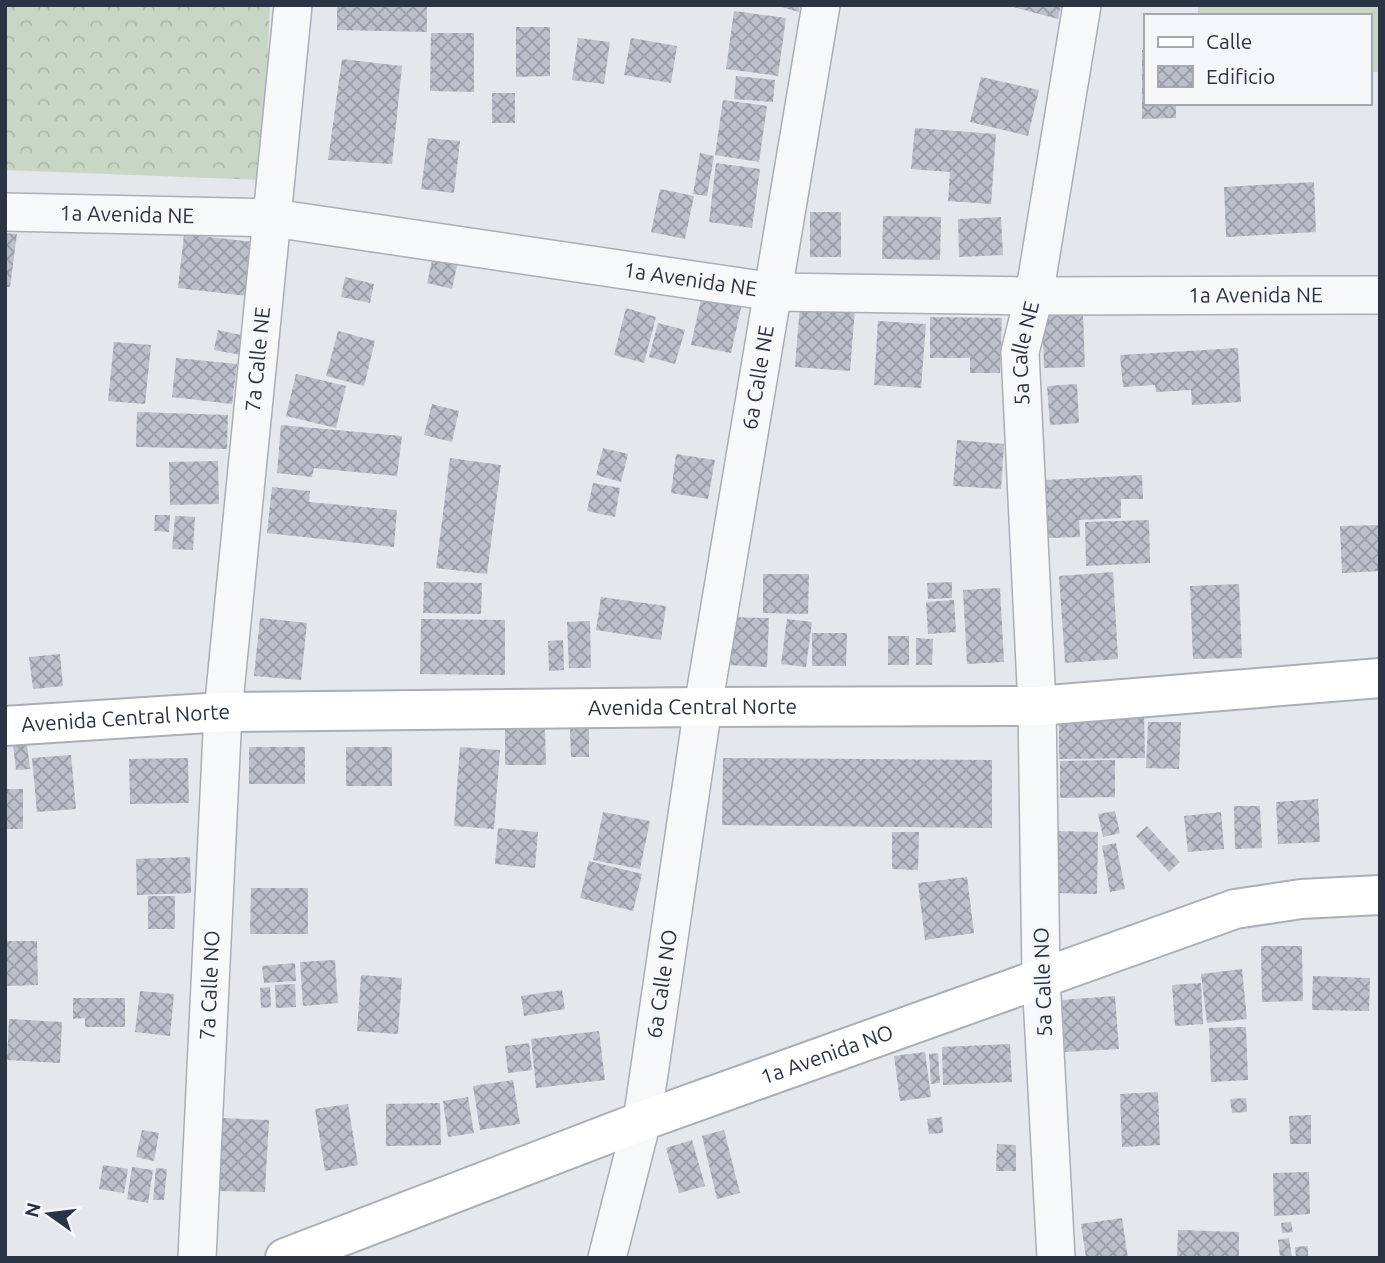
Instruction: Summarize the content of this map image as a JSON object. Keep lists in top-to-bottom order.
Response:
{
  "streets": {
    "street": [
      "1a Avenida NE",
      "5a Calle NE",
      "7a Calle NE",
      "6a Calle NE",
      "Avenida Central Norte",
      "5a Calle NO",
      "6a Calle NO",
      "7a Calle NO",
      "1a Avenida NO"
    ]
  },
  "crossings": [
    ["1a Avenida NE", "5a Calle NE"],
    ["1a Avenida NE", "7a Calle NE"],
    ["1a Avenida NE", "6a Calle NE"],
    ["5a Calle NE", "Avenida Central Norte"],
    ["5a Calle NE", "5a Calle NO"],
    ["7a Calle NE", "Avenida Central Norte"],
    ["7a Calle NE", "7a Calle NO"],
    ["6a Calle NE", "Avenida Central Norte"],
    ["6a Calle NE", "6a Calle NO"],
    ["Avenida Central Norte", "5a Calle NO"],
    ["Avenida Central Norte", "6a Calle NO"],
    ["Avenida Central Norte", "7a Calle NO"],
    ["5a Calle NO", "1a Avenida NO"],
    ["6a Calle NO", "1a Avenida NO"]
  ],
  "legend": ["Calle", "Edificio"],
  "north": "left"
}
